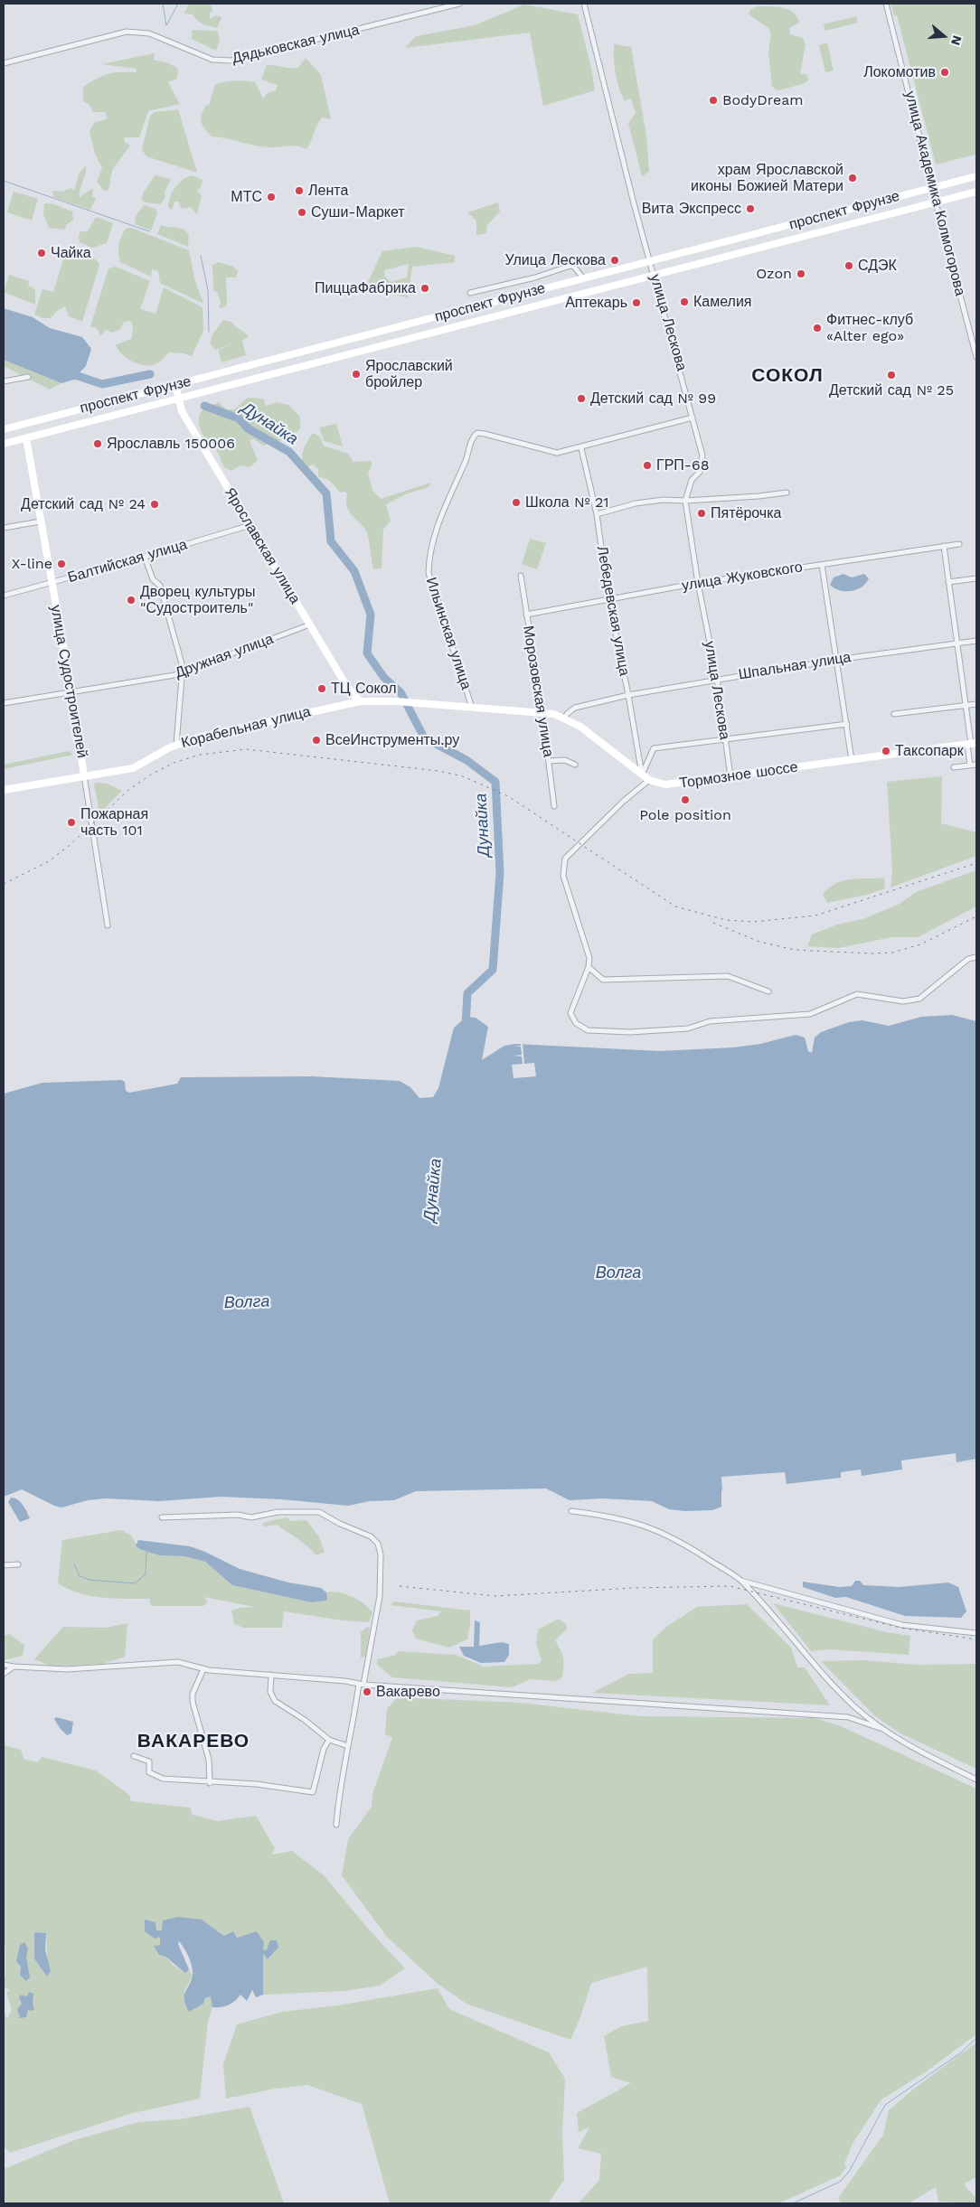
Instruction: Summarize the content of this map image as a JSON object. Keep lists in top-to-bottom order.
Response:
{
  "streets": {
    "main road": [
      "улица Академика Колмогорова",
      "проспект Фрунзе",
      "Ярославская улица",
      "улица Судостроителей",
      "Корабельная улица",
      "Тормозное шоссе"
    ],
    "street": [
      "Дядьковская улица",
      "улица Лескова",
      "Балтийская улица",
      "улица Жуковского",
      "Лебедевская улица",
      "Ильинская улица",
      "Дружная улица",
      "Шпальная улица",
      "Морозовская улица"
    ]
  },
  "crossings": [
    ["улица Академика Колмогорова", "проспект Фрунзе"],
    ["проспект Фрунзе", "улица Лескова"],
    ["проспект Фрунзе", "Ярославская улица"],
    ["проспект Фрунзе", "улица Судостроителей"],
    ["улица Лескова", "улица Жуковского"],
    ["улица Лескова", "Шпальная улица"],
    ["улица Лескова", "Тормозное шоссе"],
    ["Ярославская улица", "Балтийская улица"],
    ["Ярославская улица", "Дружная улица"],
    ["Ярославская улица", "Корабельная улица"],
    ["Ярославская улица", "Тормозное шоссе"],
    ["Балтийская улица", "улица Судостроителей"],
    ["улица Жуковского", "Лебедевская улица"],
    ["улица Жуковского", "Морозовская улица"],
    ["Лебедевская улица", "Ильинская улица"],
    ["Лебедевская улица", "Шпальная улица"],
    ["Лебедевская улица", "Тормозное шоссе"],
    ["Ильинская улица", "Тормозное шоссе"],
    ["Дружная улица", "улица Судостроителей"],
    ["Шпальная улица", "Тормозное шоссе"],
    ["улица Судостроителей", "Корабельная улица"],
    ["Морозовская улица", "Тормозное шоссе"],
    ["Корабельная улица", "Тормозное шоссе"]
  ],
  "districts": ["СОКОЛ", "ВАКАРЕВО"],
  "water": ["Дунайка", "Волга"],
  "places": [
    "Локомотив",
    "BodyDream",
    "храм Ярославской иконы Божией Матери",
    "Лента",
    "МТС",
    "Вита Экспресс",
    "Суши-Маркет",
    "Чайка",
    "Улица Лескова",
    "СДЭК",
    "Ozon",
    "ПиццаФабрика",
    "Камелия",
    "Аптекарь",
    "Фитнес-клуб «Alter ego»",
    "Ярославский бройлер",
    "Детский сад № 25",
    "Детский сад № 99",
    "Ярославль 150006",
    "ГРП-68",
    "Школа № 21",
    "Детский сад № 24",
    "Пятёрочка",
    "X-line",
    "Дворец культуры \"Судостроитель\"",
    "ТЦ Сокол",
    "ВсеИнструменты.ру",
    "Таксопарк",
    "Pole position",
    "Пожарная часть 101",
    "Вакарево"
  ],
  "north": "right"
}
